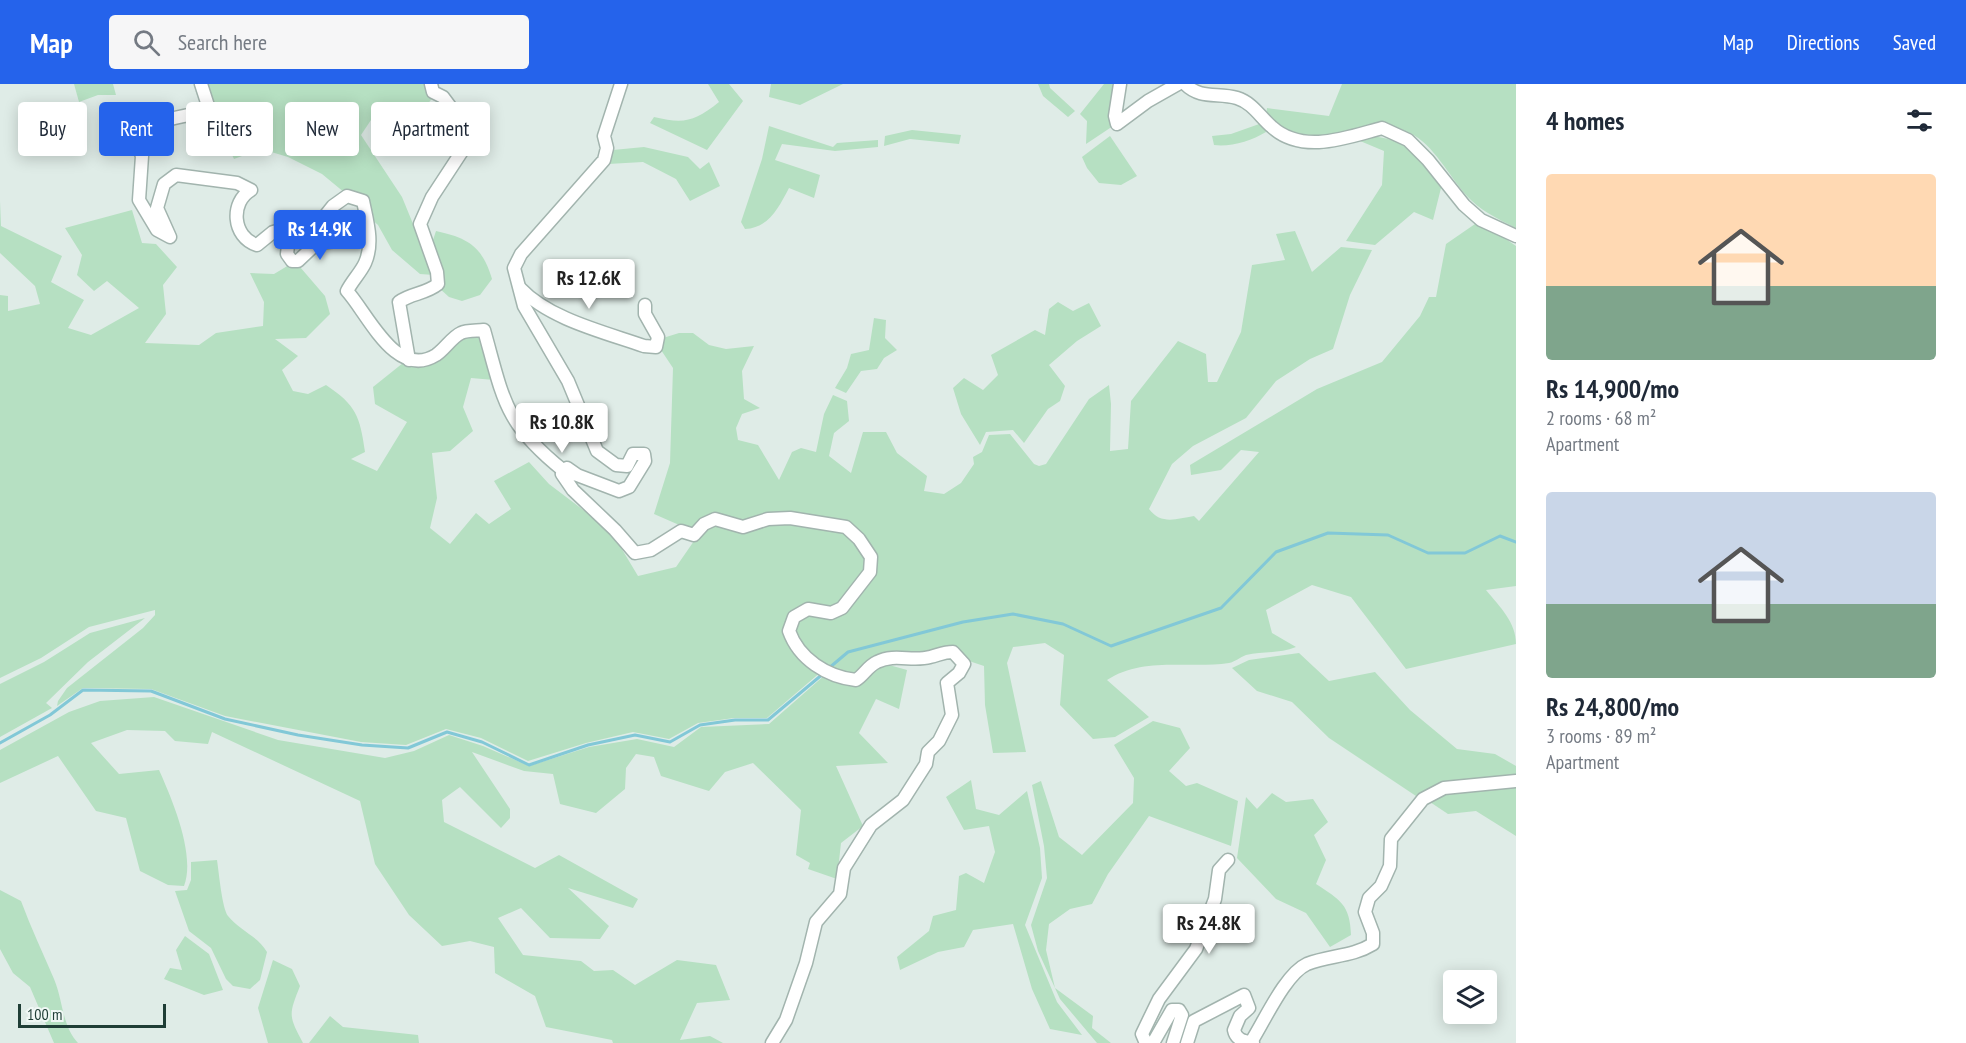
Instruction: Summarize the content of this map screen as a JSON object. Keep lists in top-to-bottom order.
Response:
{
  "scale_bar": "100 m",
  "page": {
    "header": "Map",
    "search": "Search here",
    "nav": ["Map", "Directions", "Saved"],
    "heading": "4 homes",
    "chip": [
      "Buy",
      "Rent",
      "Filters",
      "New",
      "Apartment"
    ],
    "list": [
      {
        "name": "Rs 14,900/mo",
        "note": "2 rooms · 68 m² · Apartment"
      },
      {
        "name": "Rs 24,800/mo",
        "note": "3 rooms · 89 m² · Apartment"
      }
    ],
    "price": [
      "Rs 14.9K",
      "Rs 12.6K",
      "Rs 10.8K",
      "Rs 24.8K"
    ],
    "scale": "100 m"
  }
}
